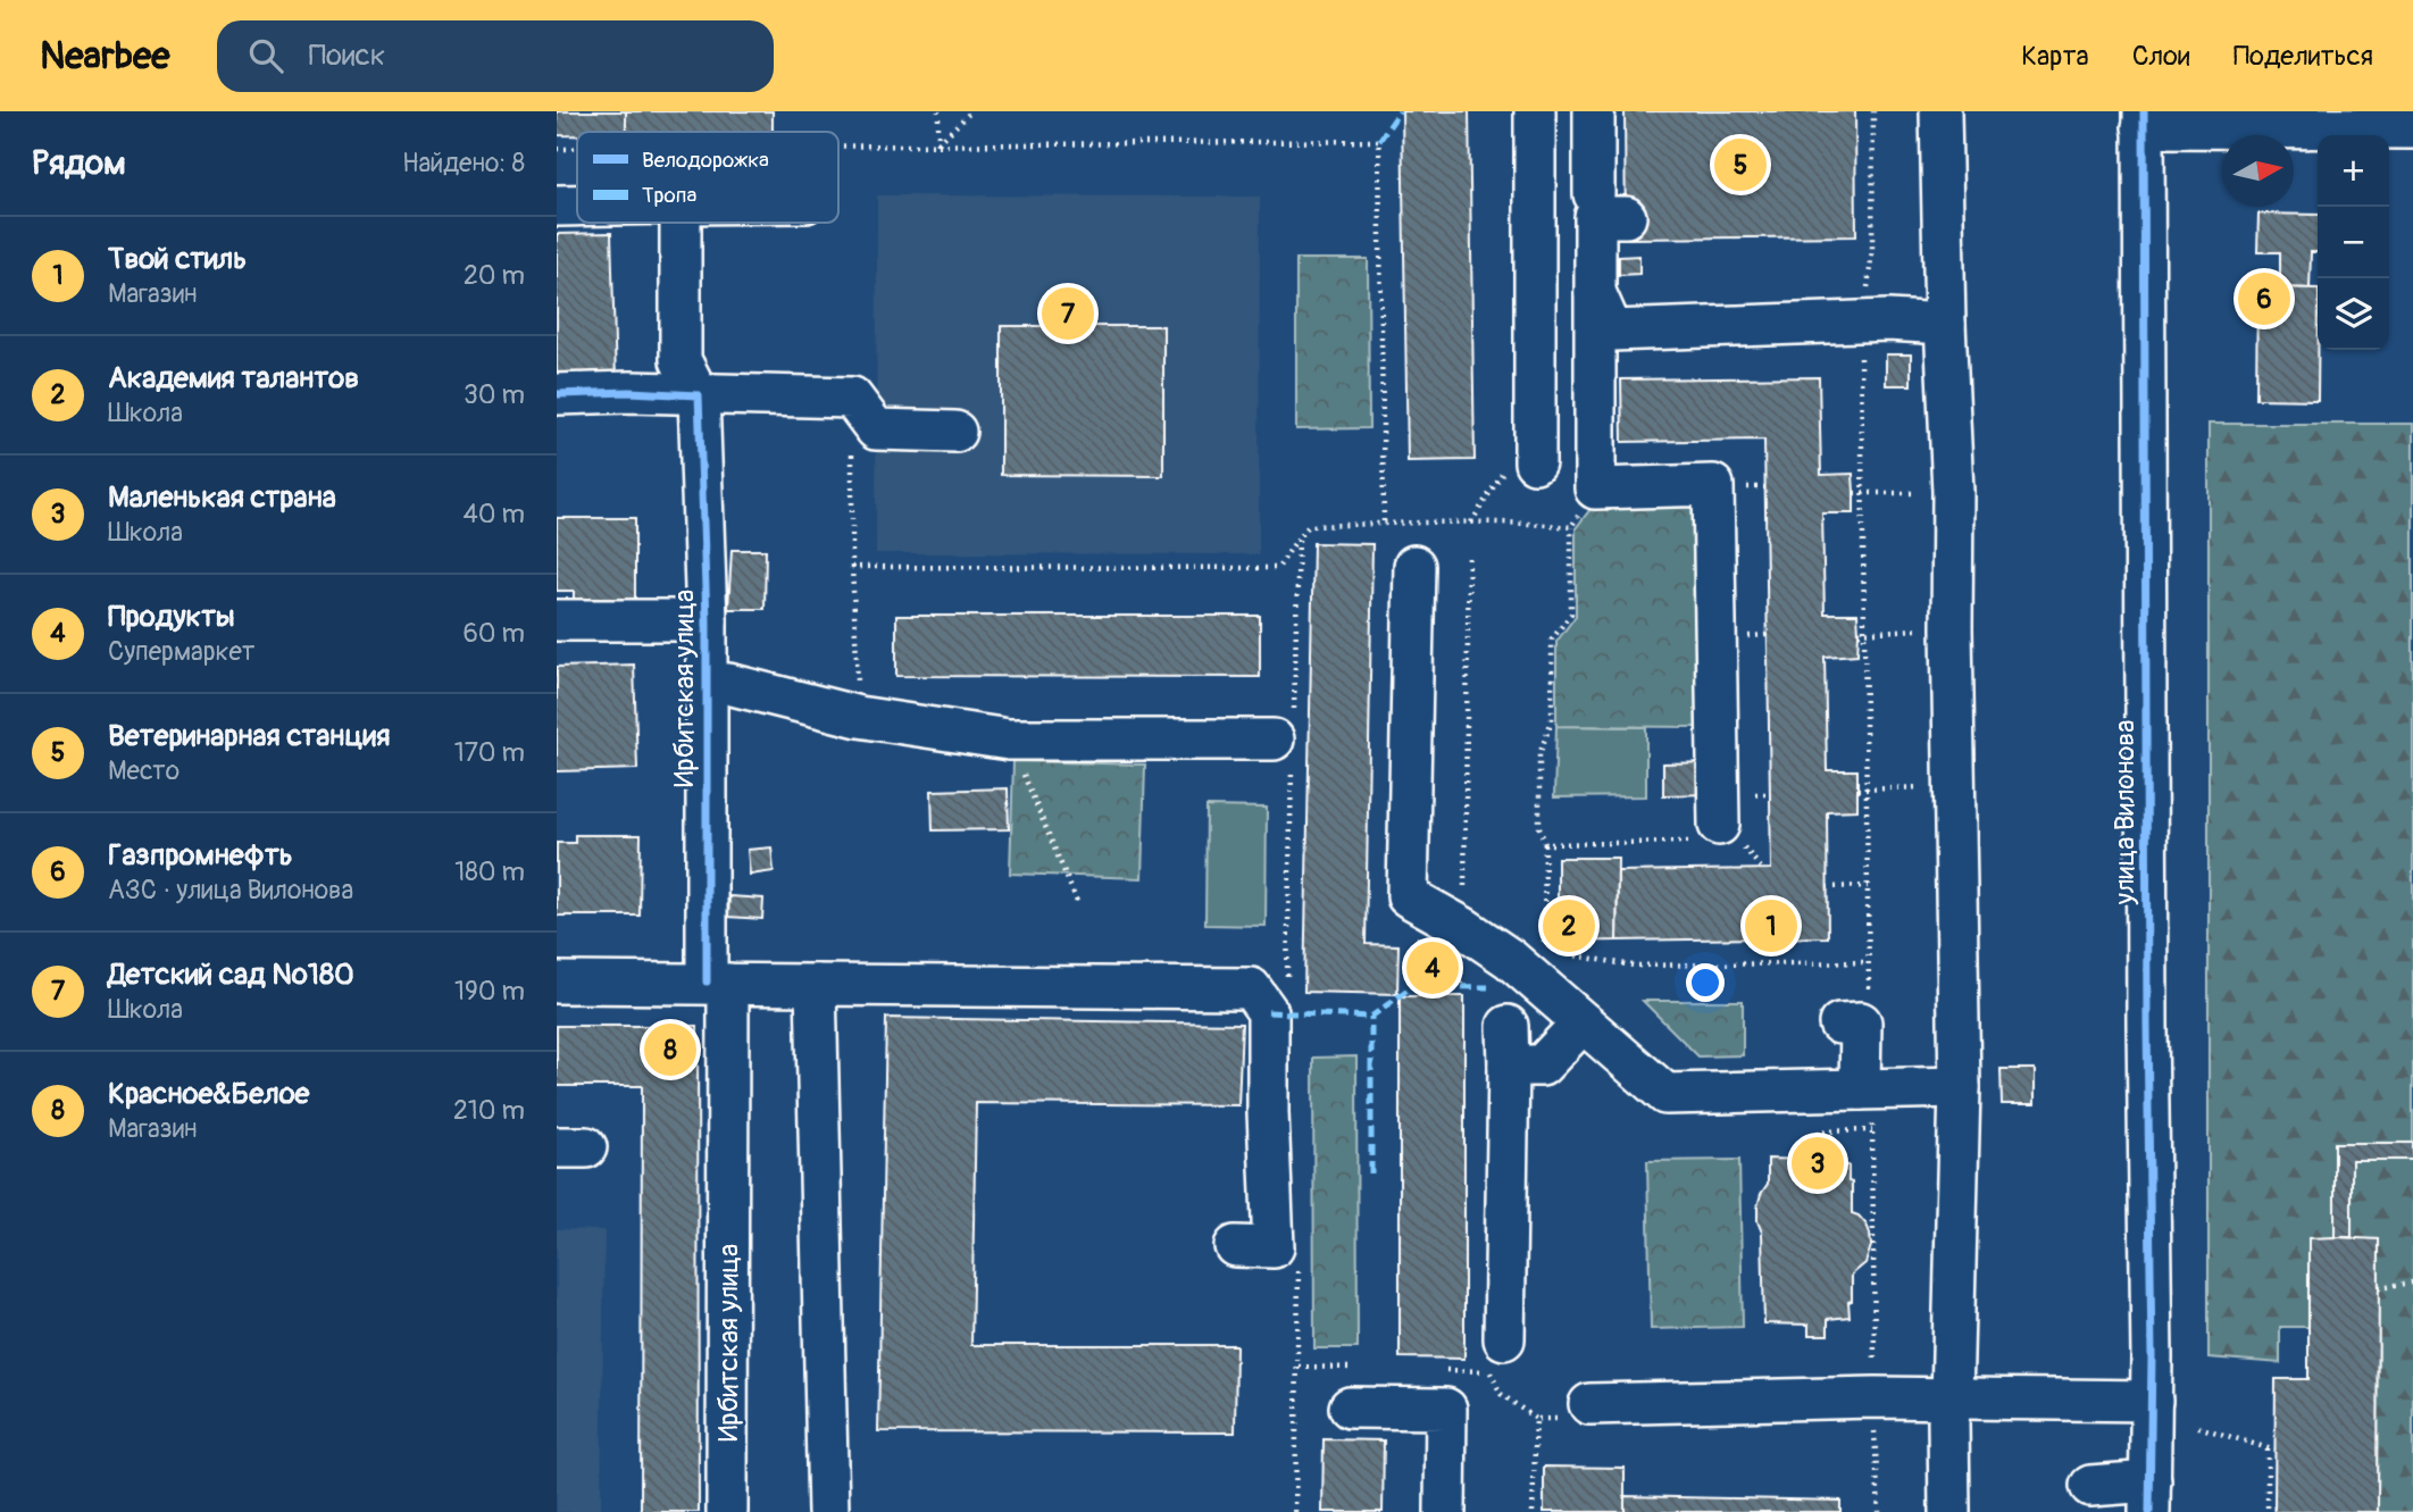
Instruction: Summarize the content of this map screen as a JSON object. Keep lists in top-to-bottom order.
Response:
{
  "streets": {
    "street": ["Ирбитская улица", "улица Вилонова"]
  },
  "legend": ["Велодорожка", "Тропа"],
  "north": "right",
  "page": {
    "header": "Nearbee",
    "search": "Поиск",
    "nav": ["Карта", "Слои", "Поделиться"],
    "heading": ["Рядом", "Найдено: 8"],
    "pins": [
      "5",
      "6",
      "7",
      "1",
      "2",
      "4",
      "8",
      "3"
    ],
    "map_buttons": ["+", "−"],
    "list": [
      {
        "mark": "1",
        "name": "Твой стиль",
        "note": "Магазин",
        "value": "20 m"
      },
      {
        "mark": "2",
        "name": "Академия талантов",
        "note": "Школа",
        "value": "30 m"
      },
      {
        "mark": "3",
        "name": "Маленькая страна",
        "note": "Школа",
        "value": "40 m"
      },
      {
        "mark": "4",
        "name": "Продукты",
        "note": "Супермаркет",
        "value": "60 m"
      },
      {
        "mark": "5",
        "name": "Ветеринарная станция",
        "note": "Место",
        "value": "170 m"
      },
      {
        "mark": "6",
        "name": "Газпромнефть",
        "note": "АЗС · улица Вилонова",
        "value": "180 m"
      },
      {
        "mark": "7",
        "name": "Детский сад №180",
        "note": "Школа",
        "value": "190 m"
      },
      {
        "mark": "8",
        "name": "Красное&Белое",
        "note": "Магазин",
        "value": "210 m"
      }
    ]
  }
}
